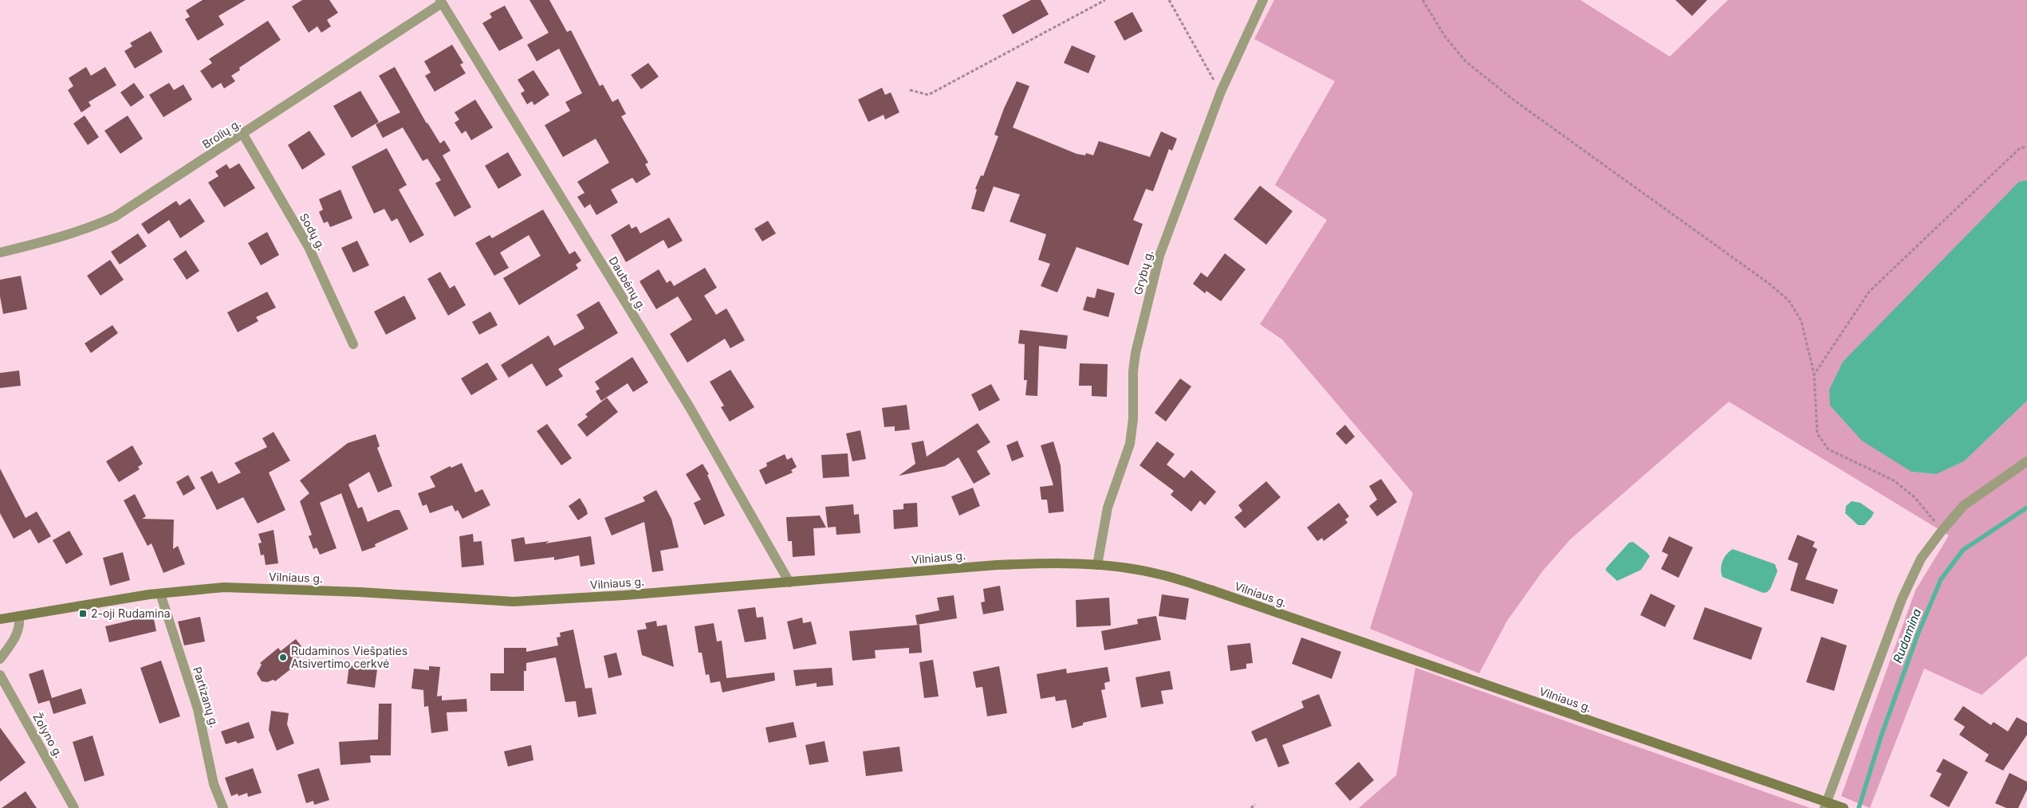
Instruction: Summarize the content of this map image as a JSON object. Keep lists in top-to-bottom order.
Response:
{
  "streets": {
    "main road": ["Vilniaus g."],
    "street": [
      "Brolių g.",
      "Sodų g.",
      "Grybų g.",
      "Daubėnų g.",
      "Partizanų g.",
      "Žolyno g."
    ]
  },
  "crossings": [
    ["Brolių g.", "Sodų g."],
    ["Brolių g.", "Daubėnų g."],
    ["Grybų g.", "Vilniaus g."],
    ["Daubėnų g.", "Vilniaus g."],
    ["Vilniaus g.", "Partizanų g."]
  ],
  "water": ["Rudamina"],
  "places": {
    "transit": ["2-oji Rudamina"],
    "other": ["Rudaminos Viešpaties Atsivertimo cerkvė"]
  }
}
